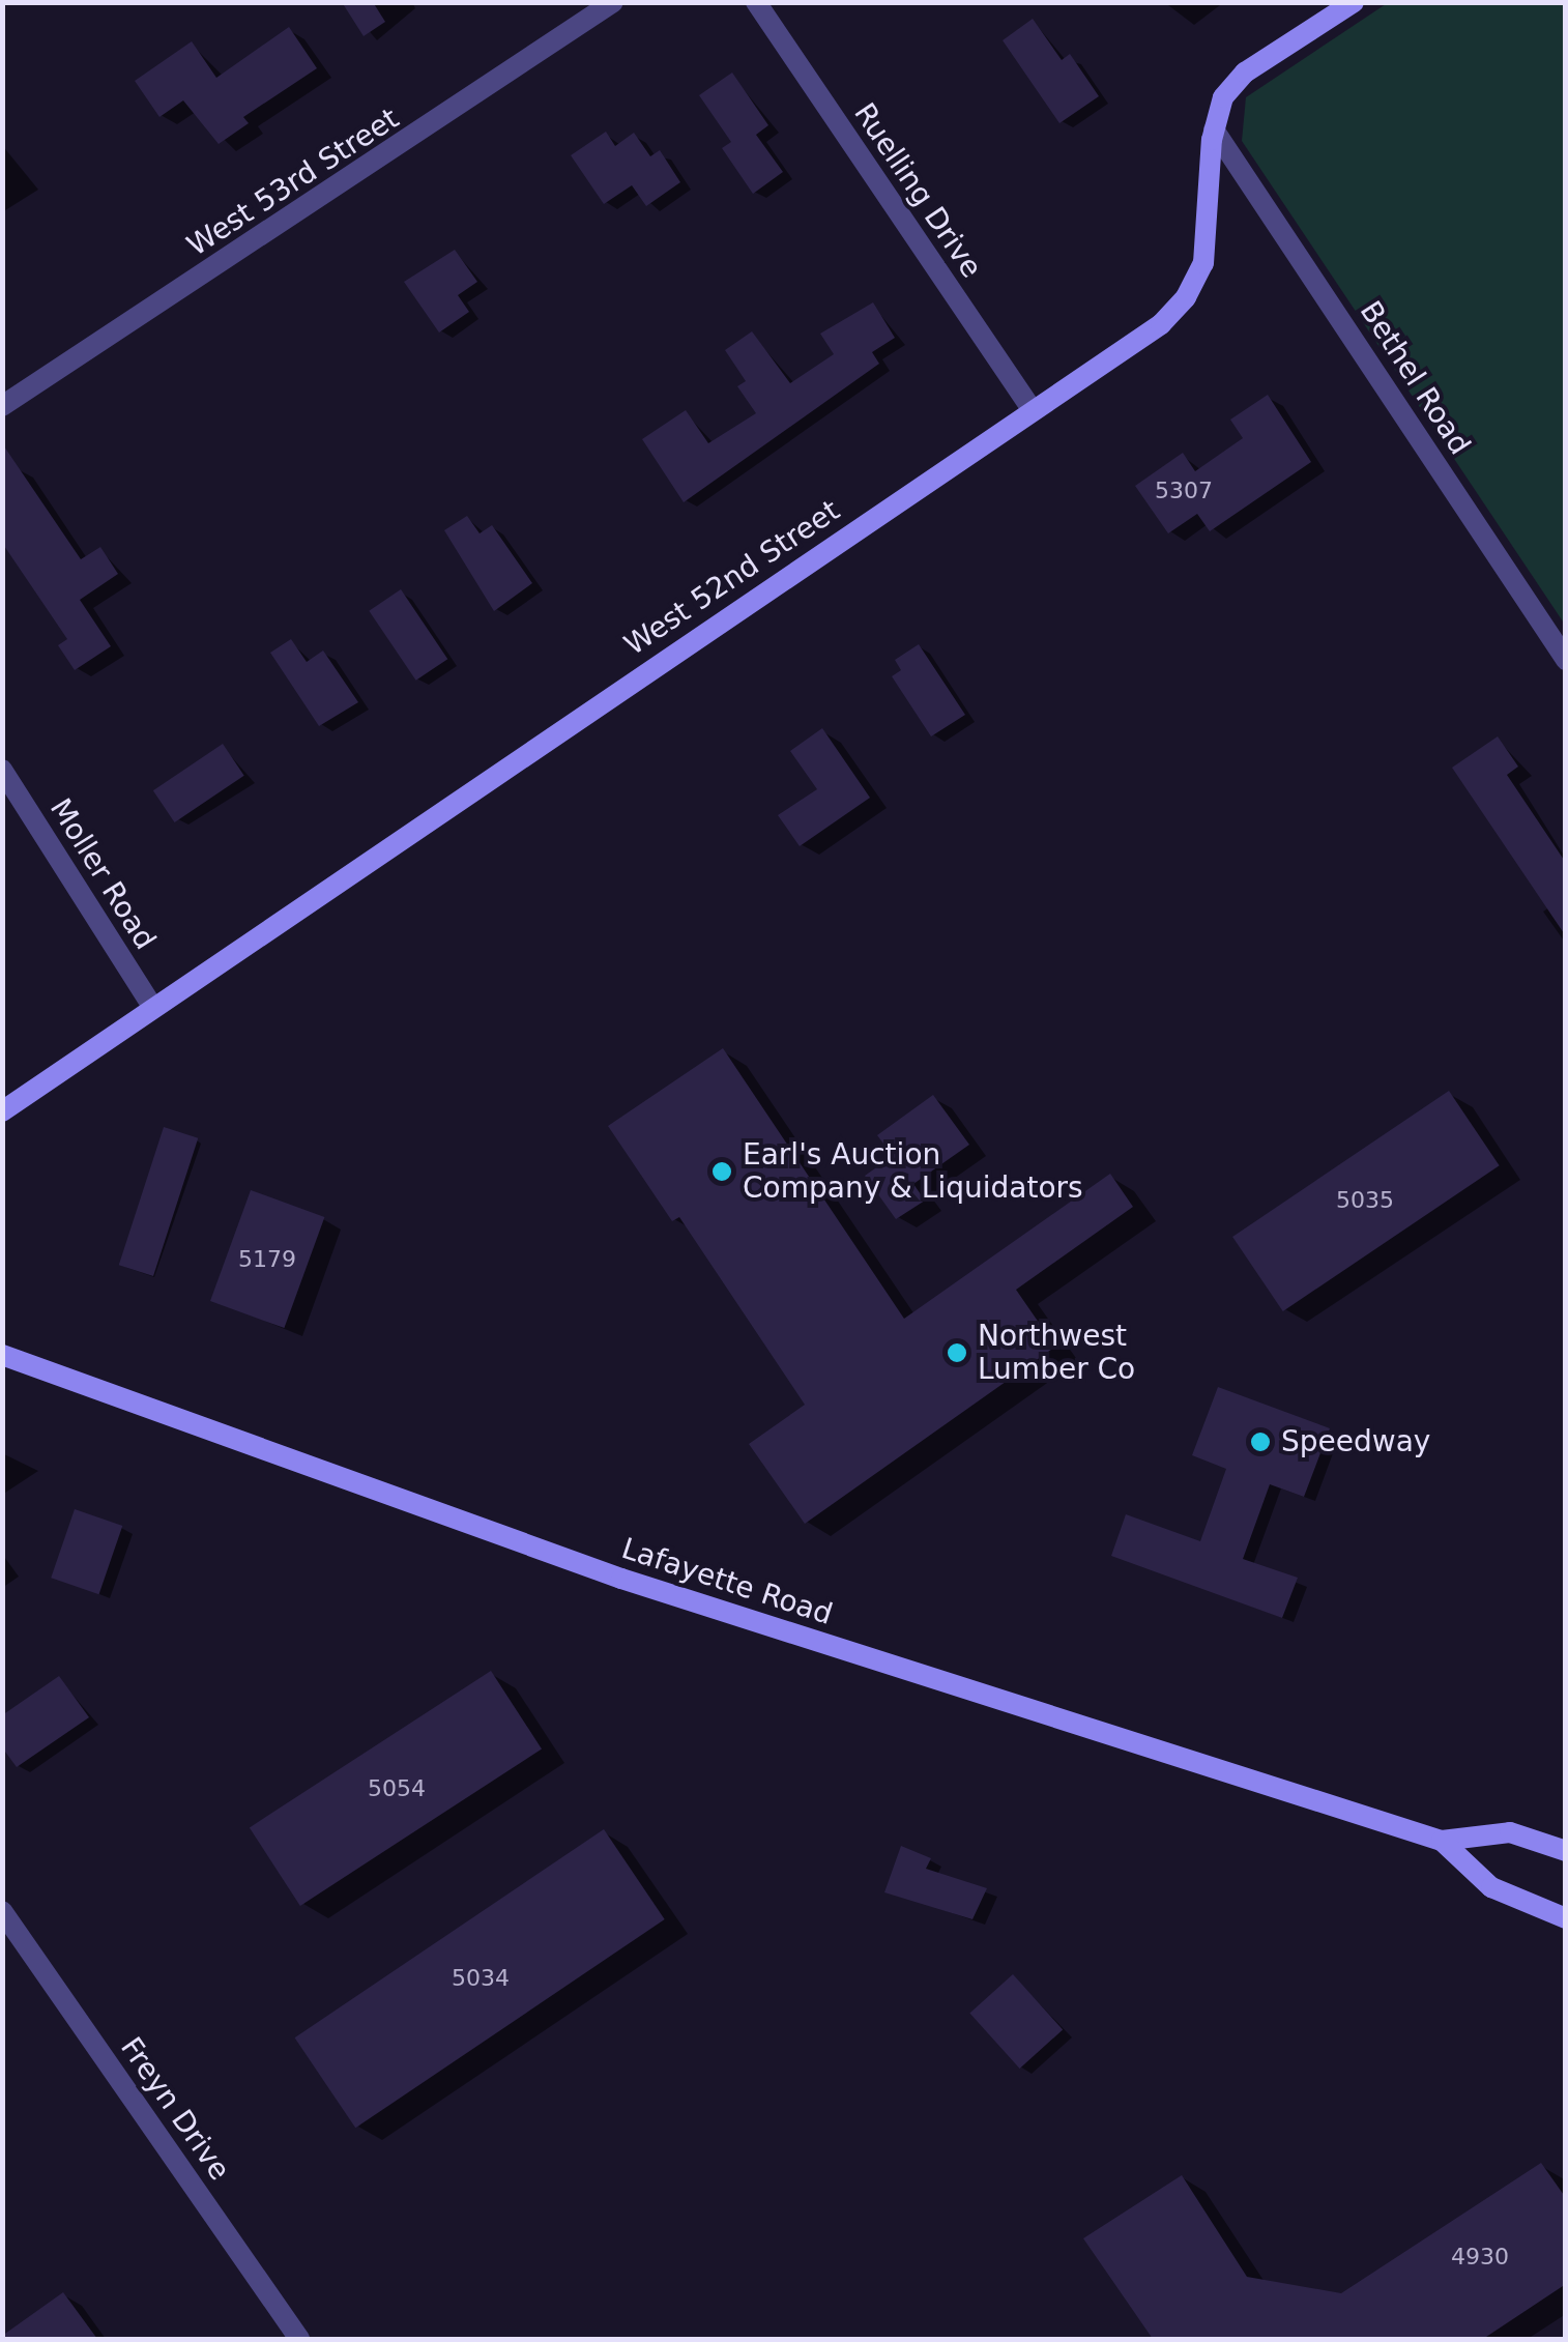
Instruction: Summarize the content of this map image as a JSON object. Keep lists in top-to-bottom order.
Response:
{
  "streets": {
    "street": [
      "West 53rd Street",
      "Ruelling Drive",
      "Bethel Road",
      "West 52nd Street",
      "Moller Road",
      "Lafayette Road",
      "Freyn Drive"
    ]
  },
  "crossings": [
    ["Ruelling Drive", "West 52nd Street"],
    ["Bethel Road", "West 52nd Street"],
    ["West 52nd Street", "Moller Road"]
  ],
  "places": ["Earl's Auction Company & Liquidators", "Northwest Lumber Co", "Speedway"],
  "house_numbers": [
    "5307",
    "5035",
    "5179",
    "5054",
    "5034",
    "4930"
  ]
}
